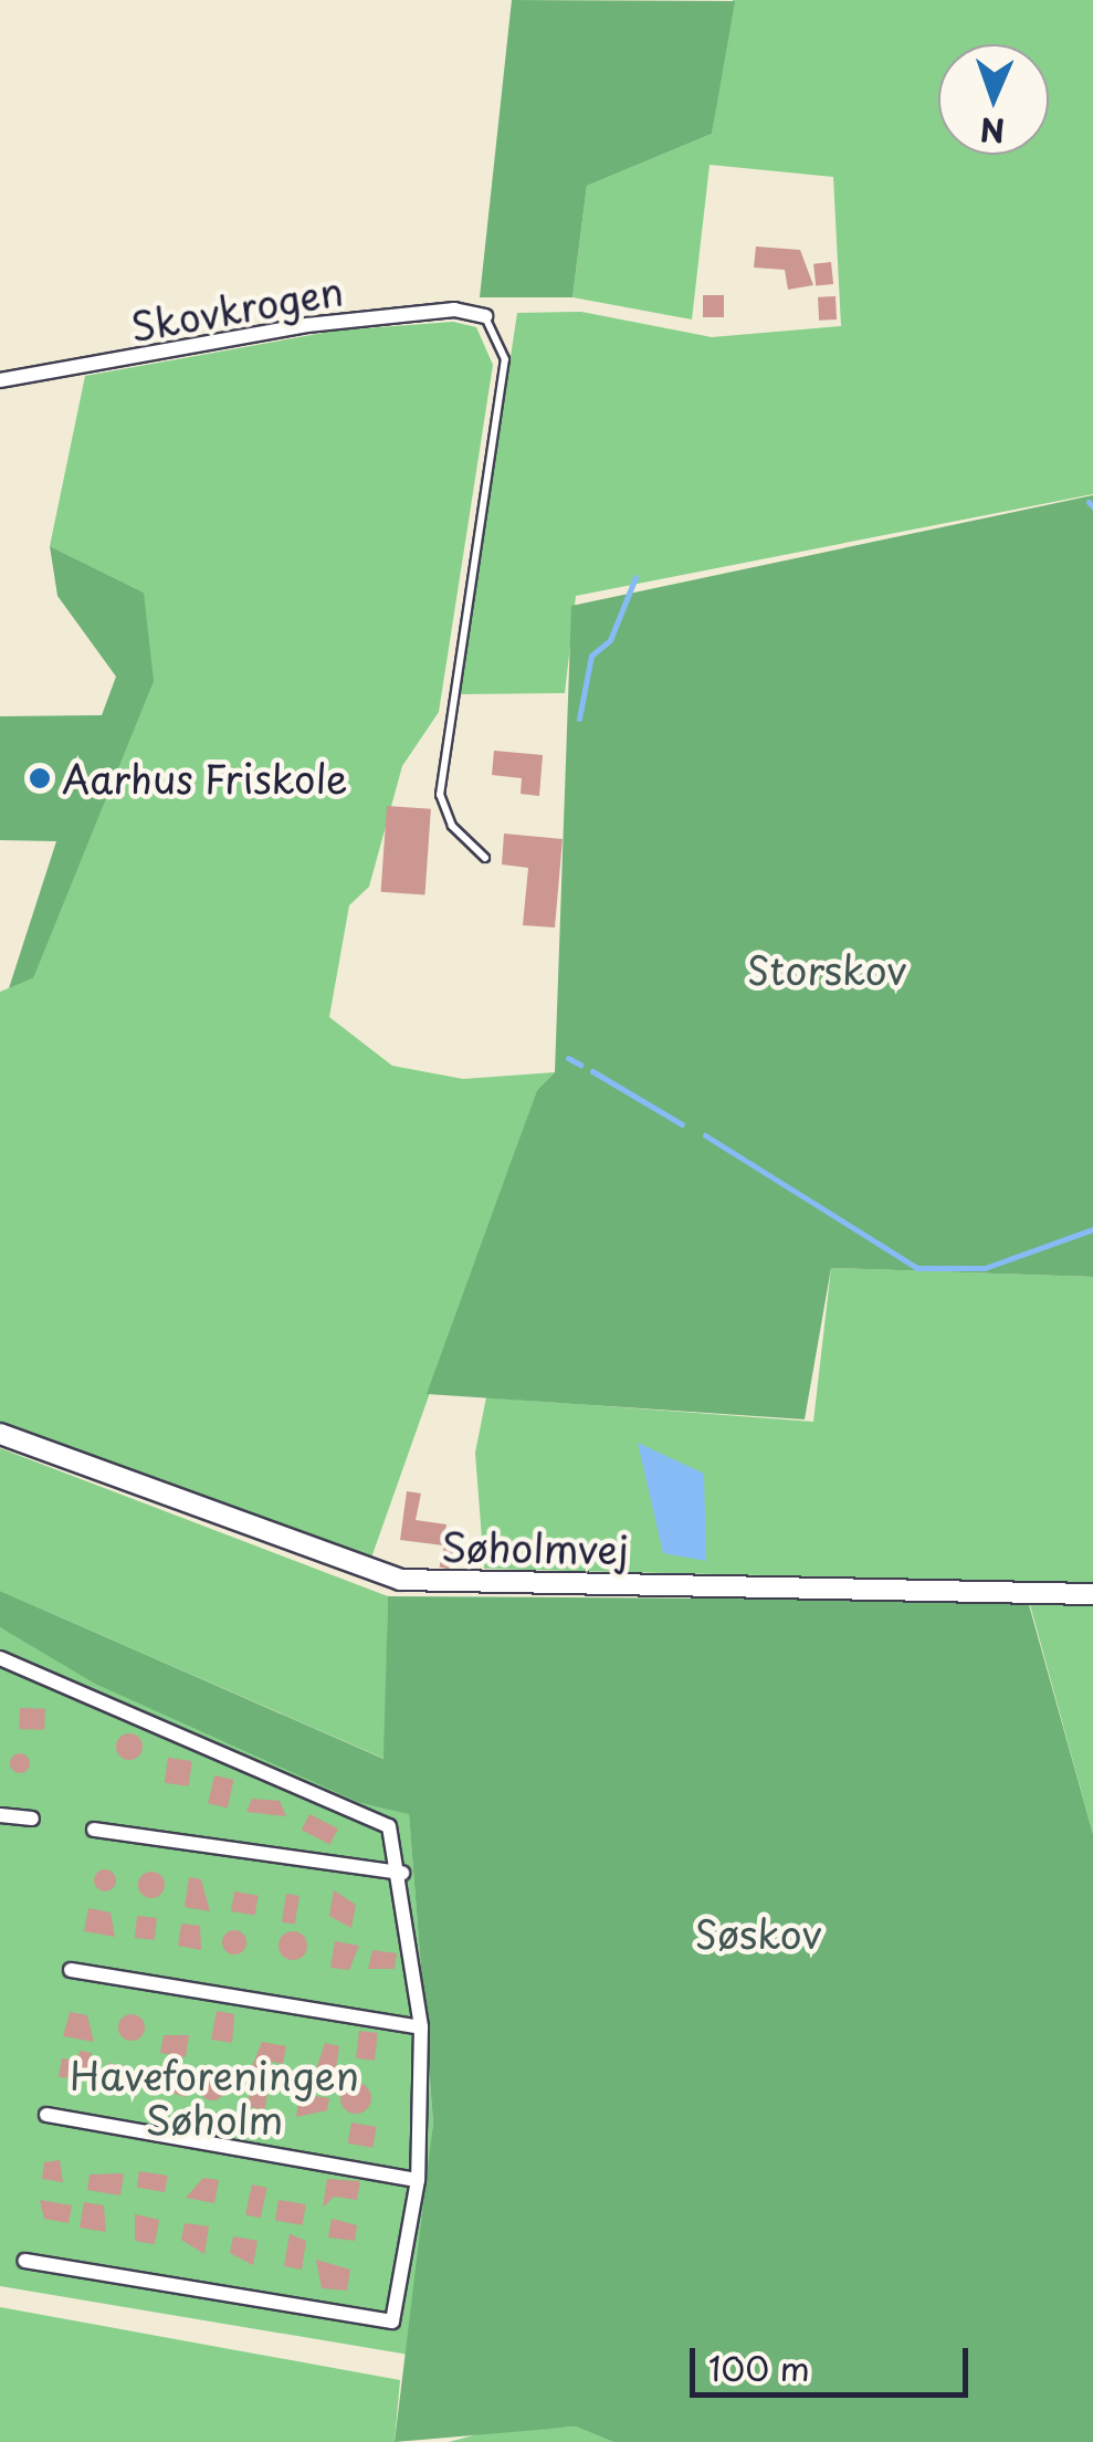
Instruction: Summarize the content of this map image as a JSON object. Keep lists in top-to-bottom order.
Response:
{
  "streets": {
    "street": ["Skovkrogen", "Søholmvej"]
  },
  "parks": ["Storskov", "Søskov", "Haveforeningen Søholm"],
  "places": ["Aarhus Friskole"],
  "scale_bar": "100 m",
  "north": "bottom"
}
